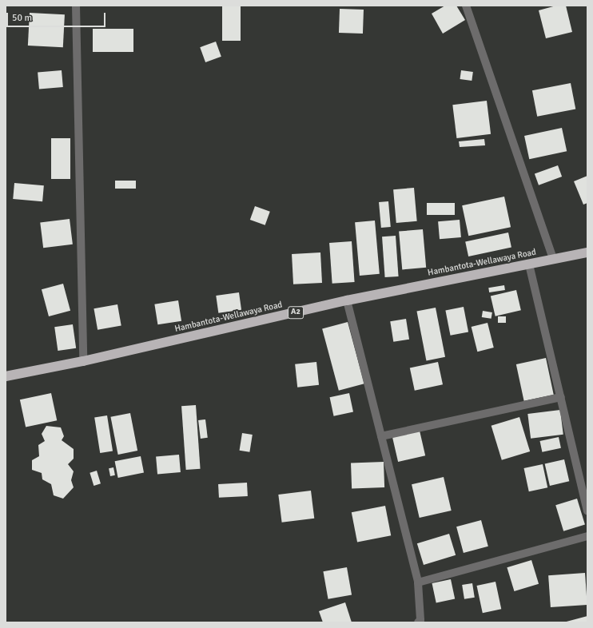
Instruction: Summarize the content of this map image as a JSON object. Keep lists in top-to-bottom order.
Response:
{
  "streets": {
    "highway": ["Hambantota-Wellawaya Road", "A2"]
  },
  "scale_bar": "50 m"
}
